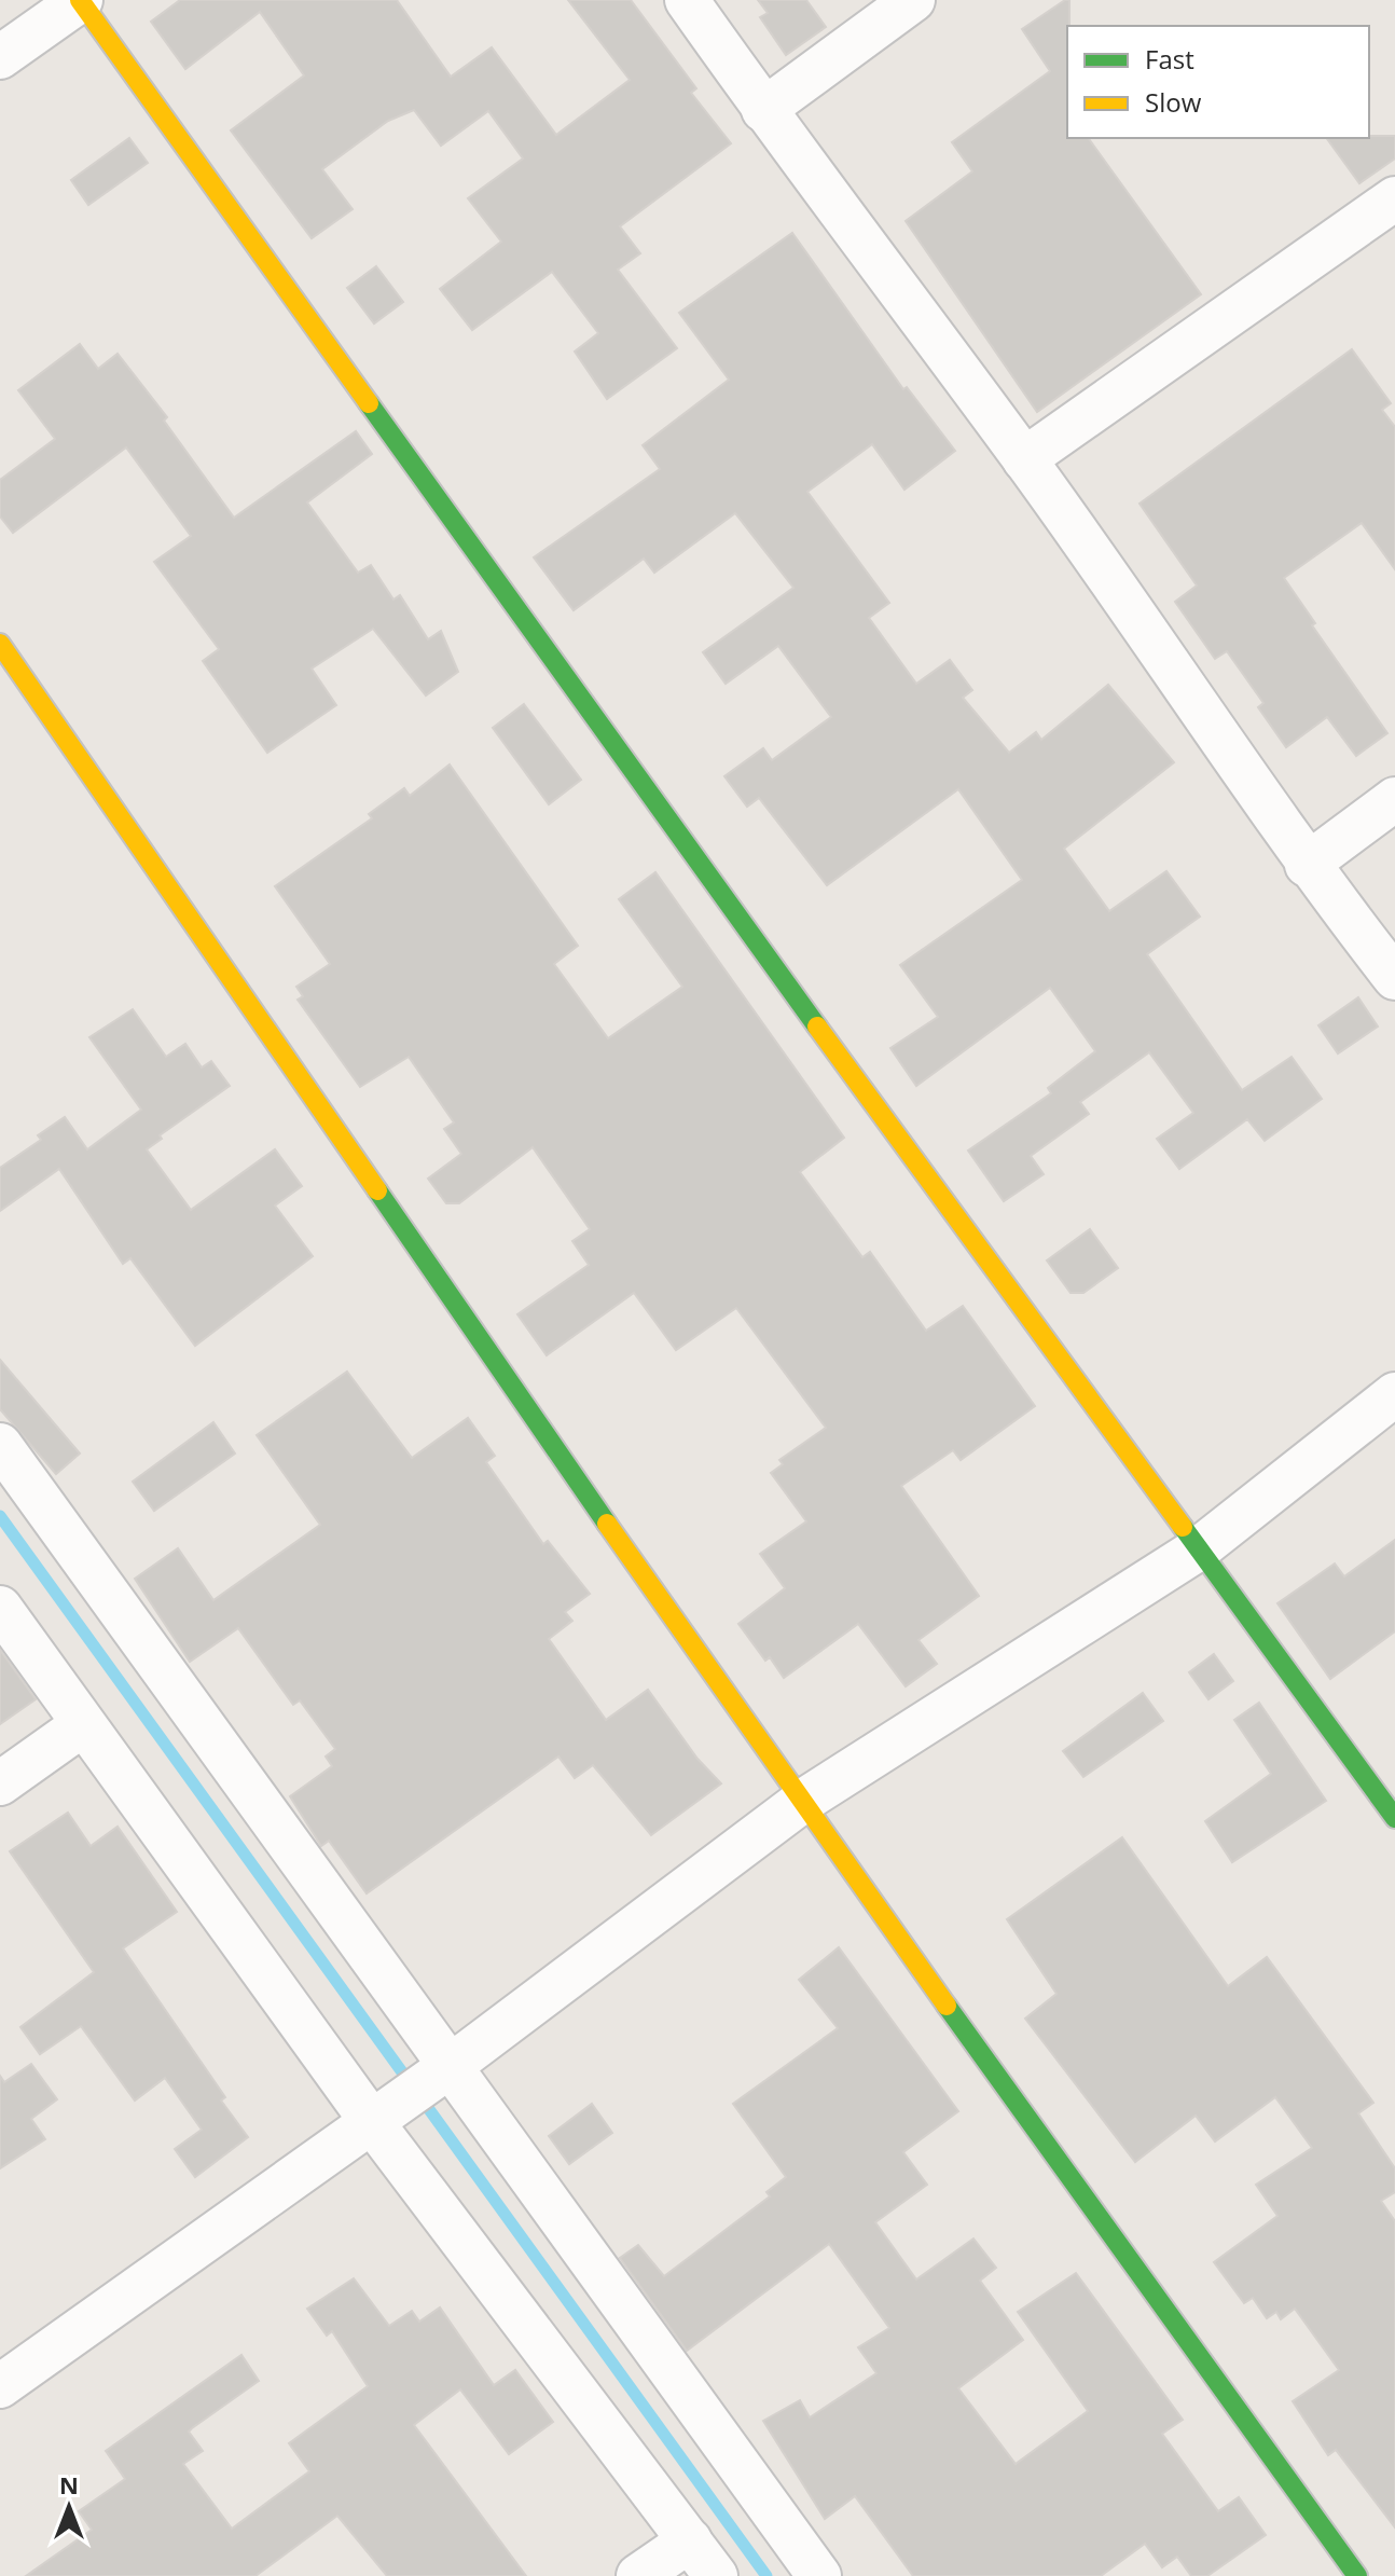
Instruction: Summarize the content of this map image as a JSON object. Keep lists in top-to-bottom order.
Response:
{
  "legend": ["Fast", "Slow"],
  "north": "top"
}
